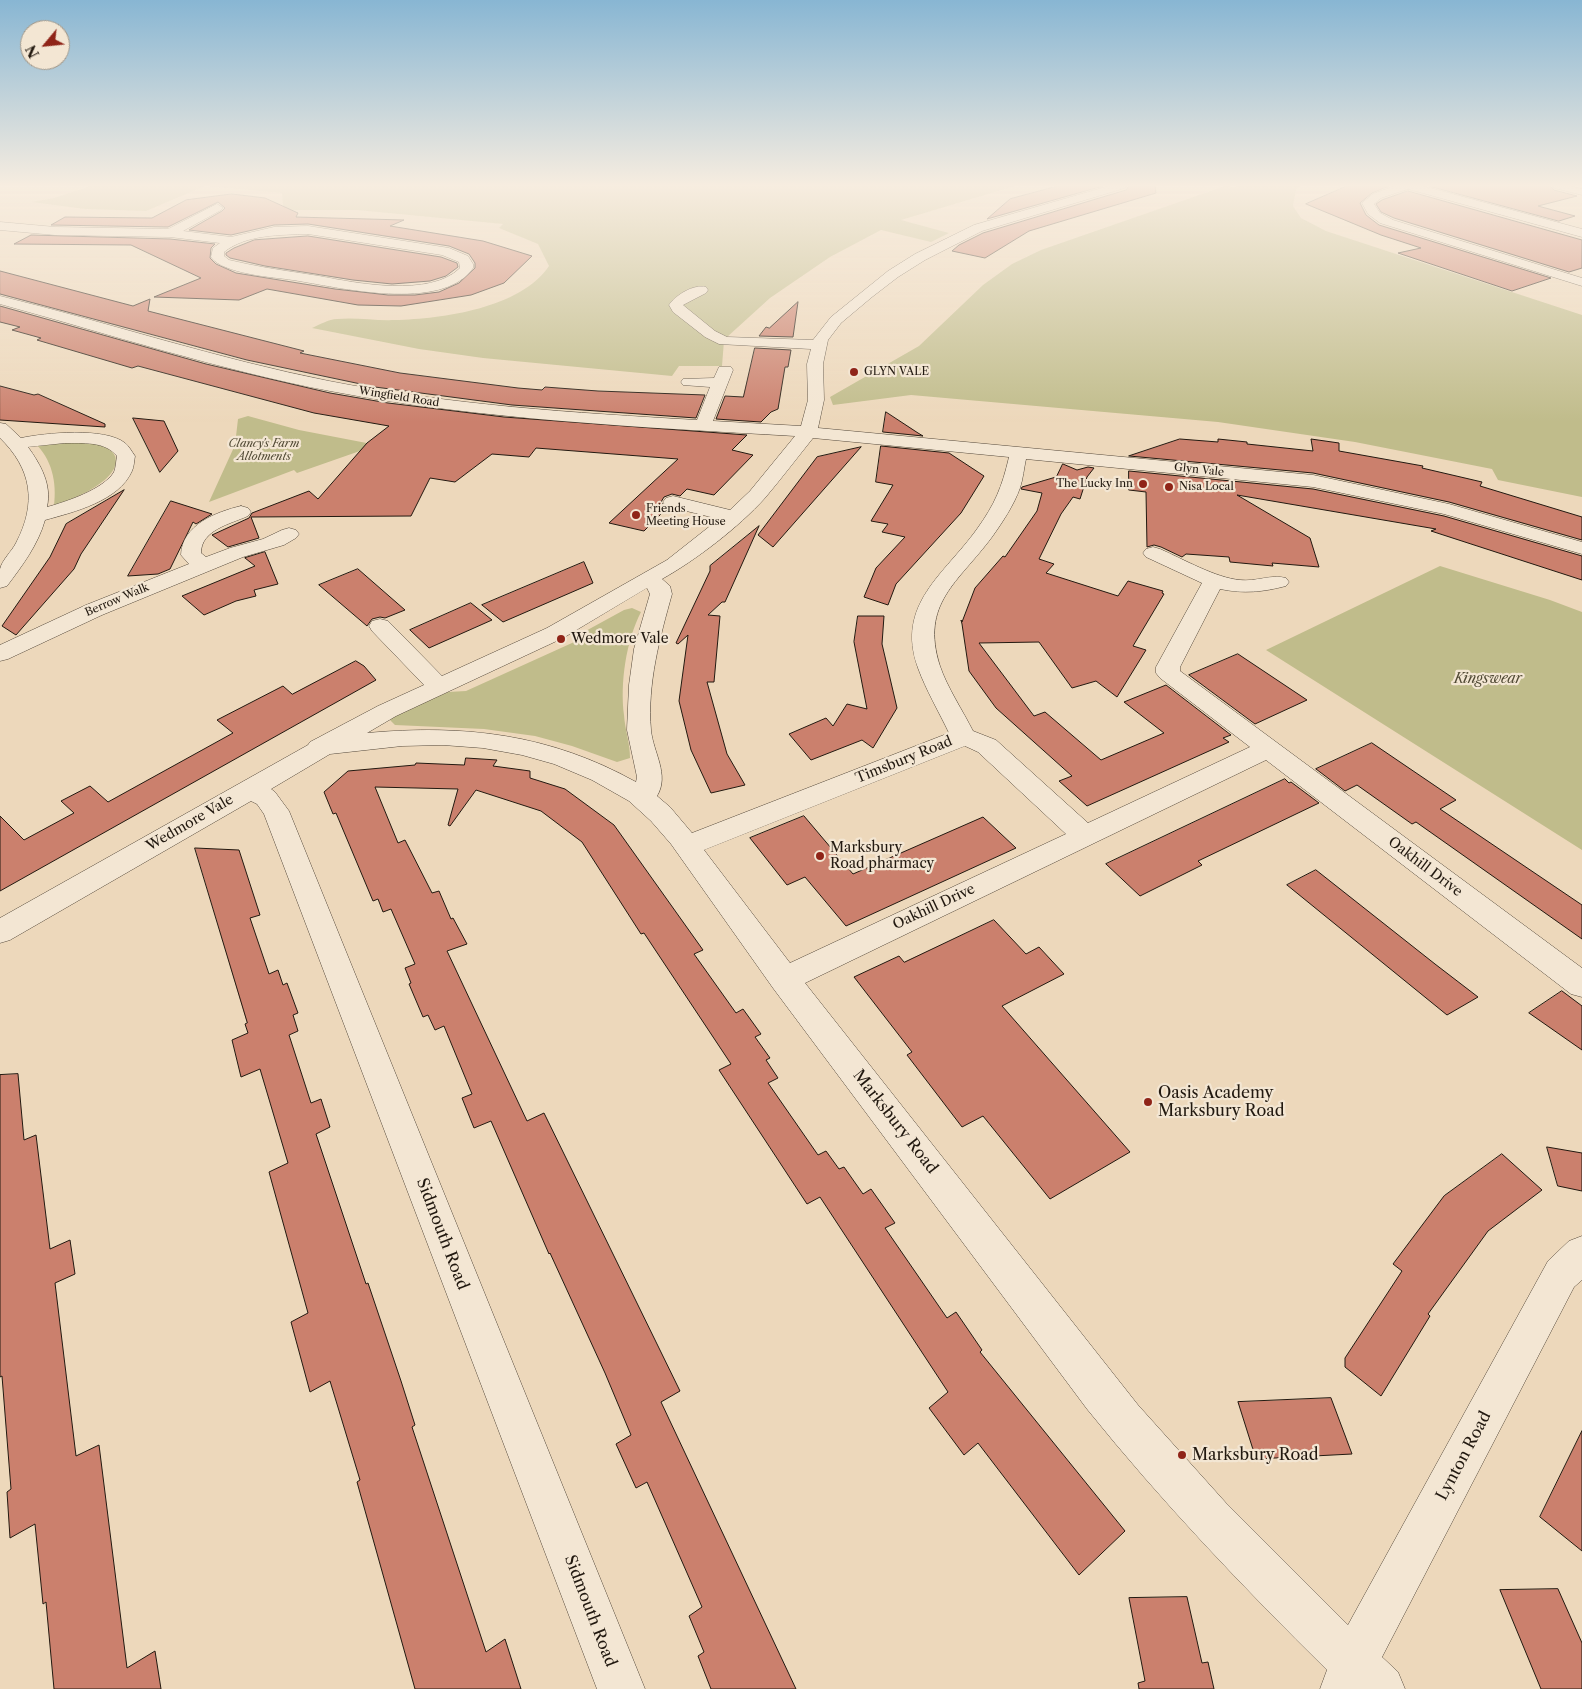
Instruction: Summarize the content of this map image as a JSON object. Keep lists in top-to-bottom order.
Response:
{
  "streets": {
    "street": [
      "Wingfield Road",
      "Glyn Vale",
      "Berrow Walk",
      "Timsbury Road",
      "Wedmore Vale",
      "Oakhill Drive",
      "Marksbury Road",
      "Sidmouth Road",
      "Lynton Road"
    ]
  },
  "crossings": [
    ["Wingfield Road", "Glyn Vale"],
    ["Wingfield Road", "Wedmore Vale"],
    ["Glyn Vale", "Timsbury Road"],
    ["Glyn Vale", "Wedmore Vale"],
    ["Timsbury Road", "Marksbury Road"],
    ["Wedmore Vale", "Marksbury Road"],
    ["Wedmore Vale", "Sidmouth Road"],
    ["Oakhill Drive", "Marksbury Road"],
    ["Marksbury Road", "Lynton Road"]
  ],
  "parks": ["Clancy's Farm Allotments", "Kingswear"],
  "places": [
    "GLYN VALE",
    "The Lucky Inn",
    "Nisa Local",
    "Friends Meeting House",
    "Wedmore Vale",
    "Marksbury Road pharmacy",
    "Oasis Academy Marksbury Road",
    "Marksbury Road"
  ],
  "north": "bottom left"
}
